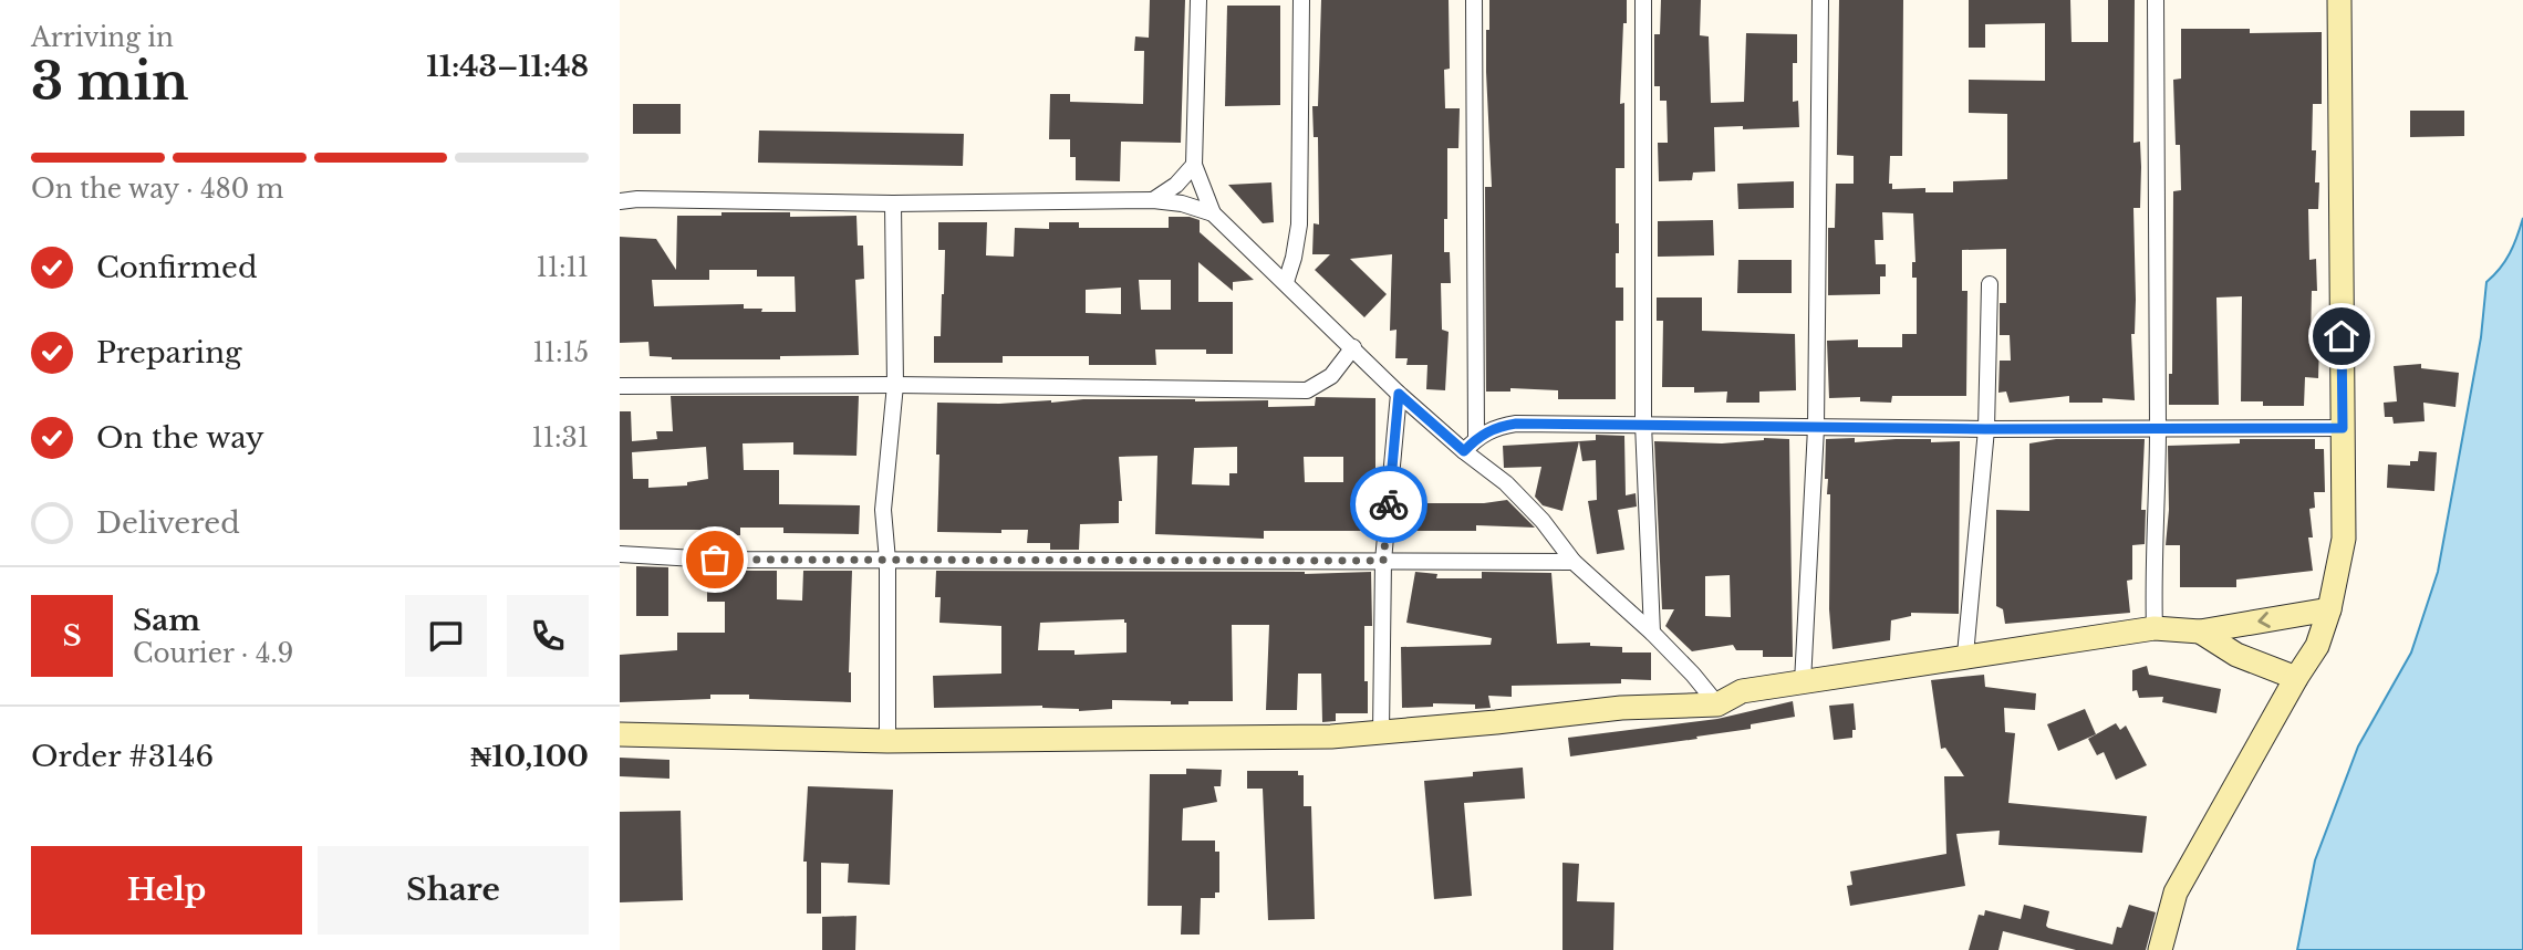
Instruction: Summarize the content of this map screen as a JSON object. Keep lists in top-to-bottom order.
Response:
{
  "page": {
    "heading": ["3 min", "Arriving in", "11:43–11:48"],
    "panel": [
      "Sam",
      "Courier · 4.9",
      "Order #3146",
      "₦10,100"
    ],
    "bar": "On the way · 480 m",
    "list": [
      ["Confirmed", "11:11"],
      ["Preparing", "11:15"],
      ["On the way", "11:31"],
      "Delivered"
    ],
    "round": "S",
    "buttons": ["Help", "Share"]
  }
}
